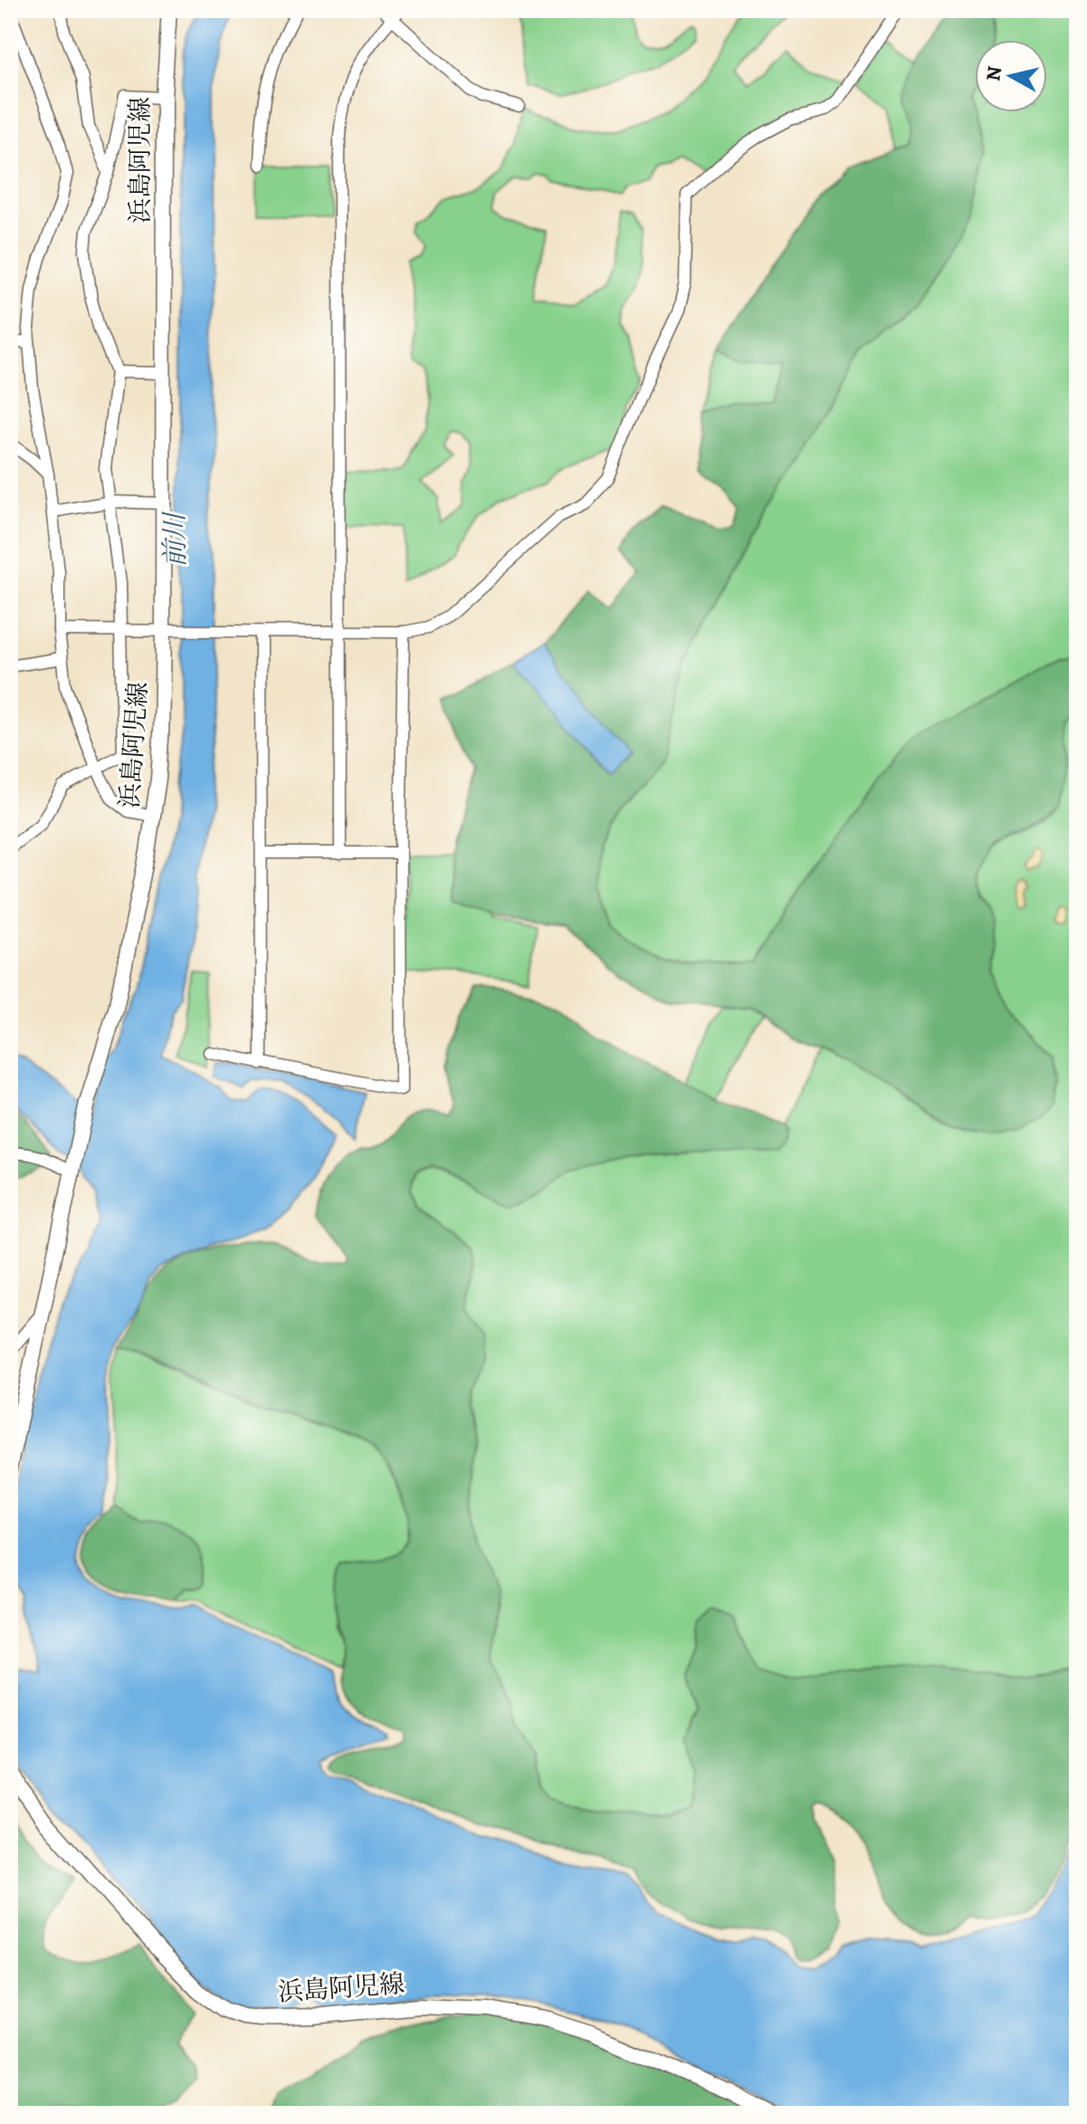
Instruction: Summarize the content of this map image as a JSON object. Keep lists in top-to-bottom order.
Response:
{
  "streets": {
    "main road": ["浜島阿児線"]
  },
  "water": ["前川"],
  "north": "left"
}
